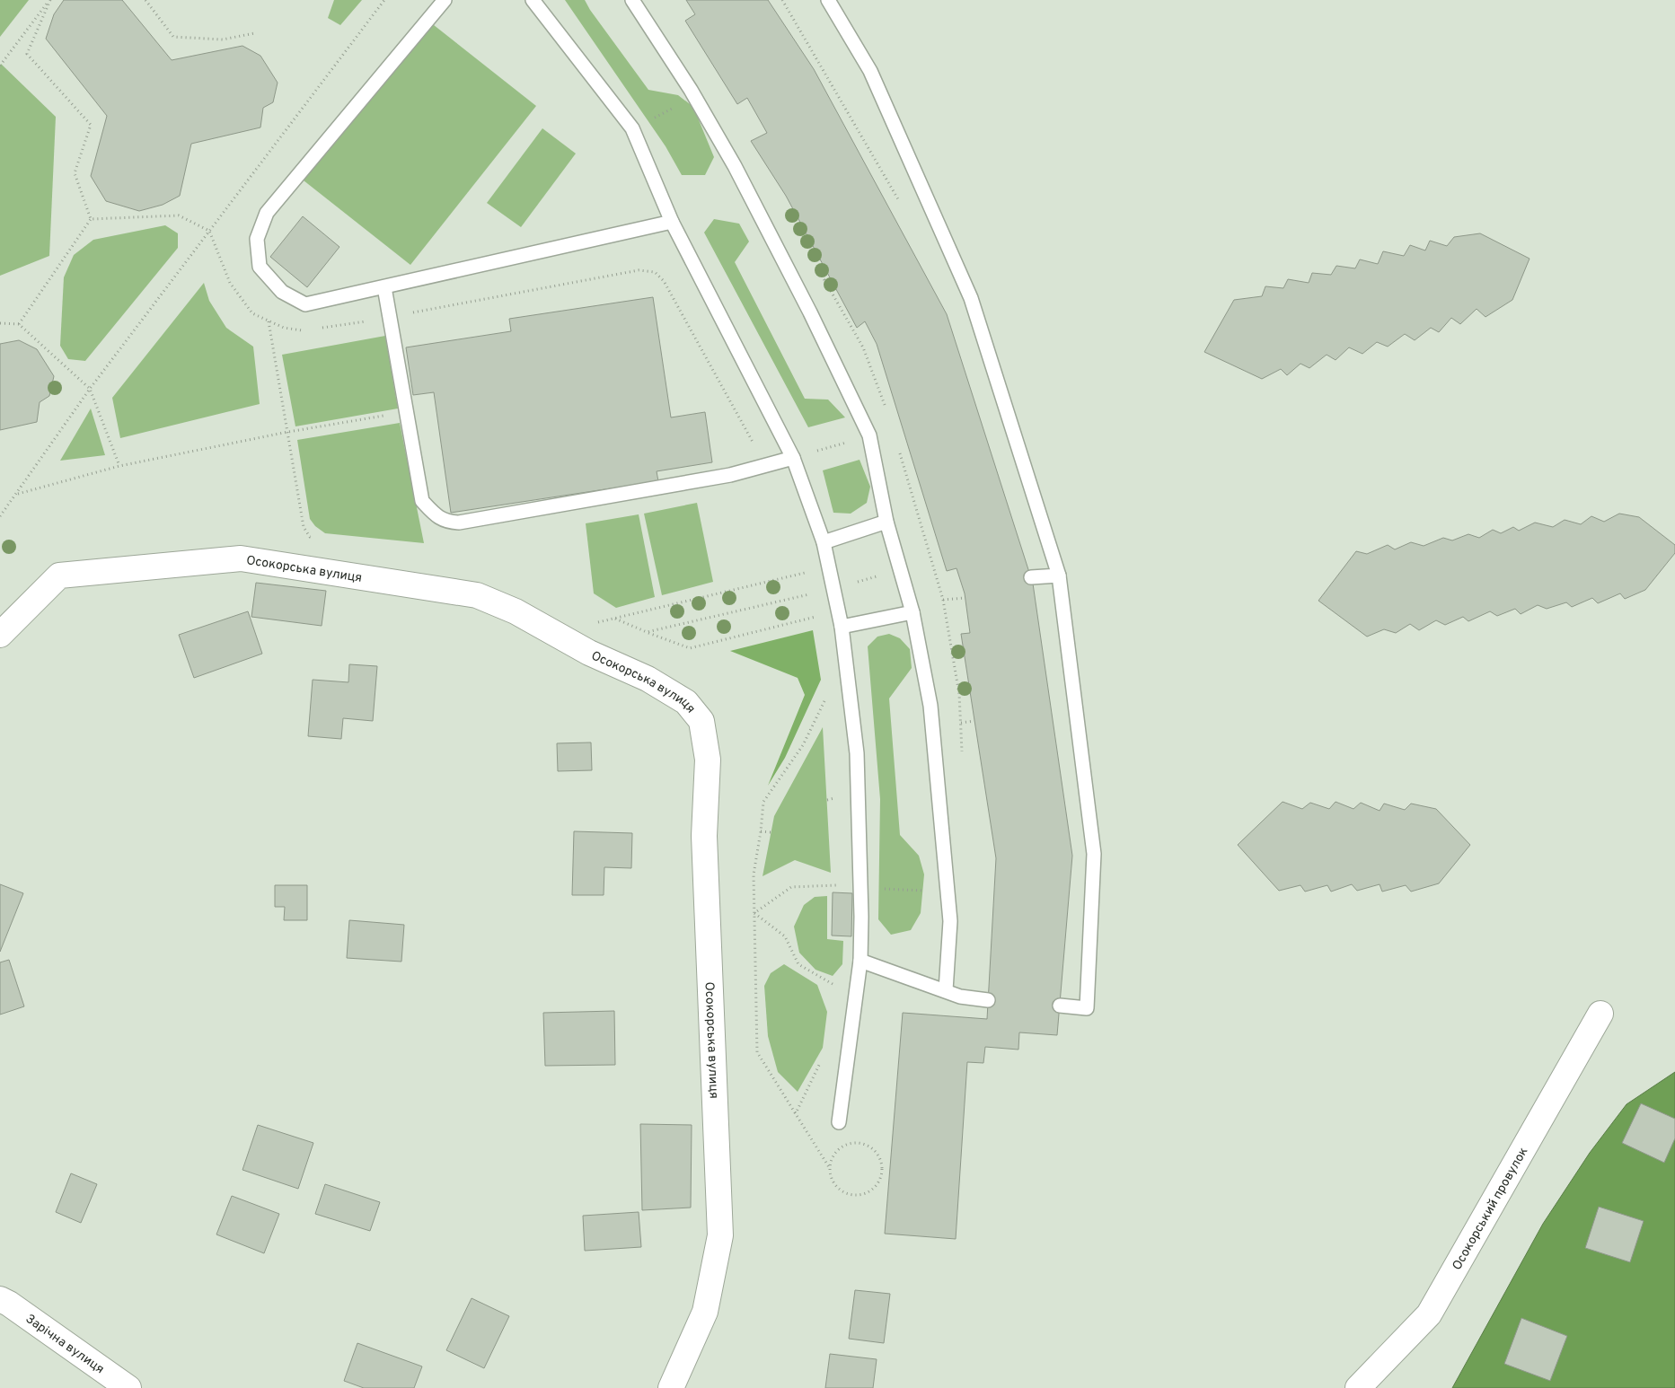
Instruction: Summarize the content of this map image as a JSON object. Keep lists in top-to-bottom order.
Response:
{
  "streets": {
    "street": ["Осокорська вулиця", "Осокорський провулок", "Зарічна вулиця"]
  }
}
